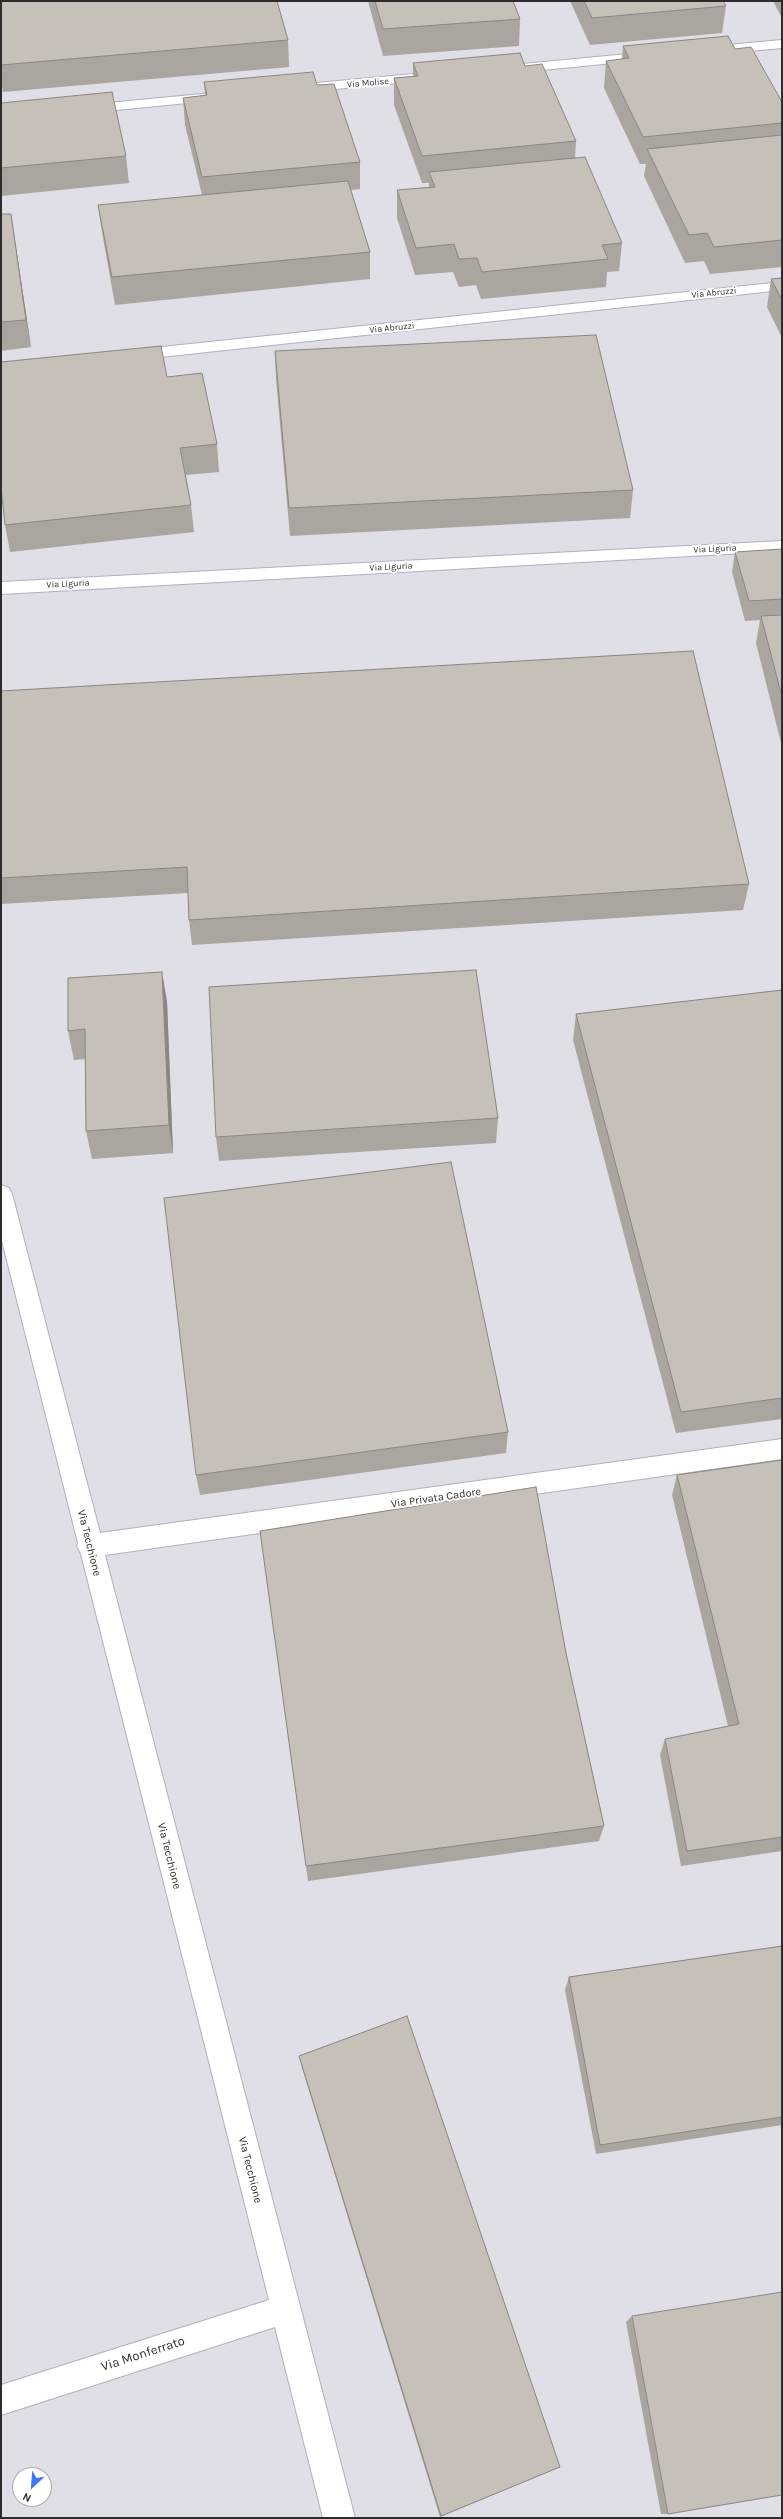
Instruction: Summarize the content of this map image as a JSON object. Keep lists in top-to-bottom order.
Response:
{
  "streets": {
    "street": [
      "Via Molise",
      "Via Abruzzi",
      "Via Liguria",
      "Via Privata Cadore",
      "Via Tecchione",
      "Via Monferrato"
    ]
  },
  "crossings": [
    ["Via Privata Cadore", "Via Tecchione"],
    ["Via Tecchione", "Via Monferrato"]
  ],
  "north": "bottom left"
}
